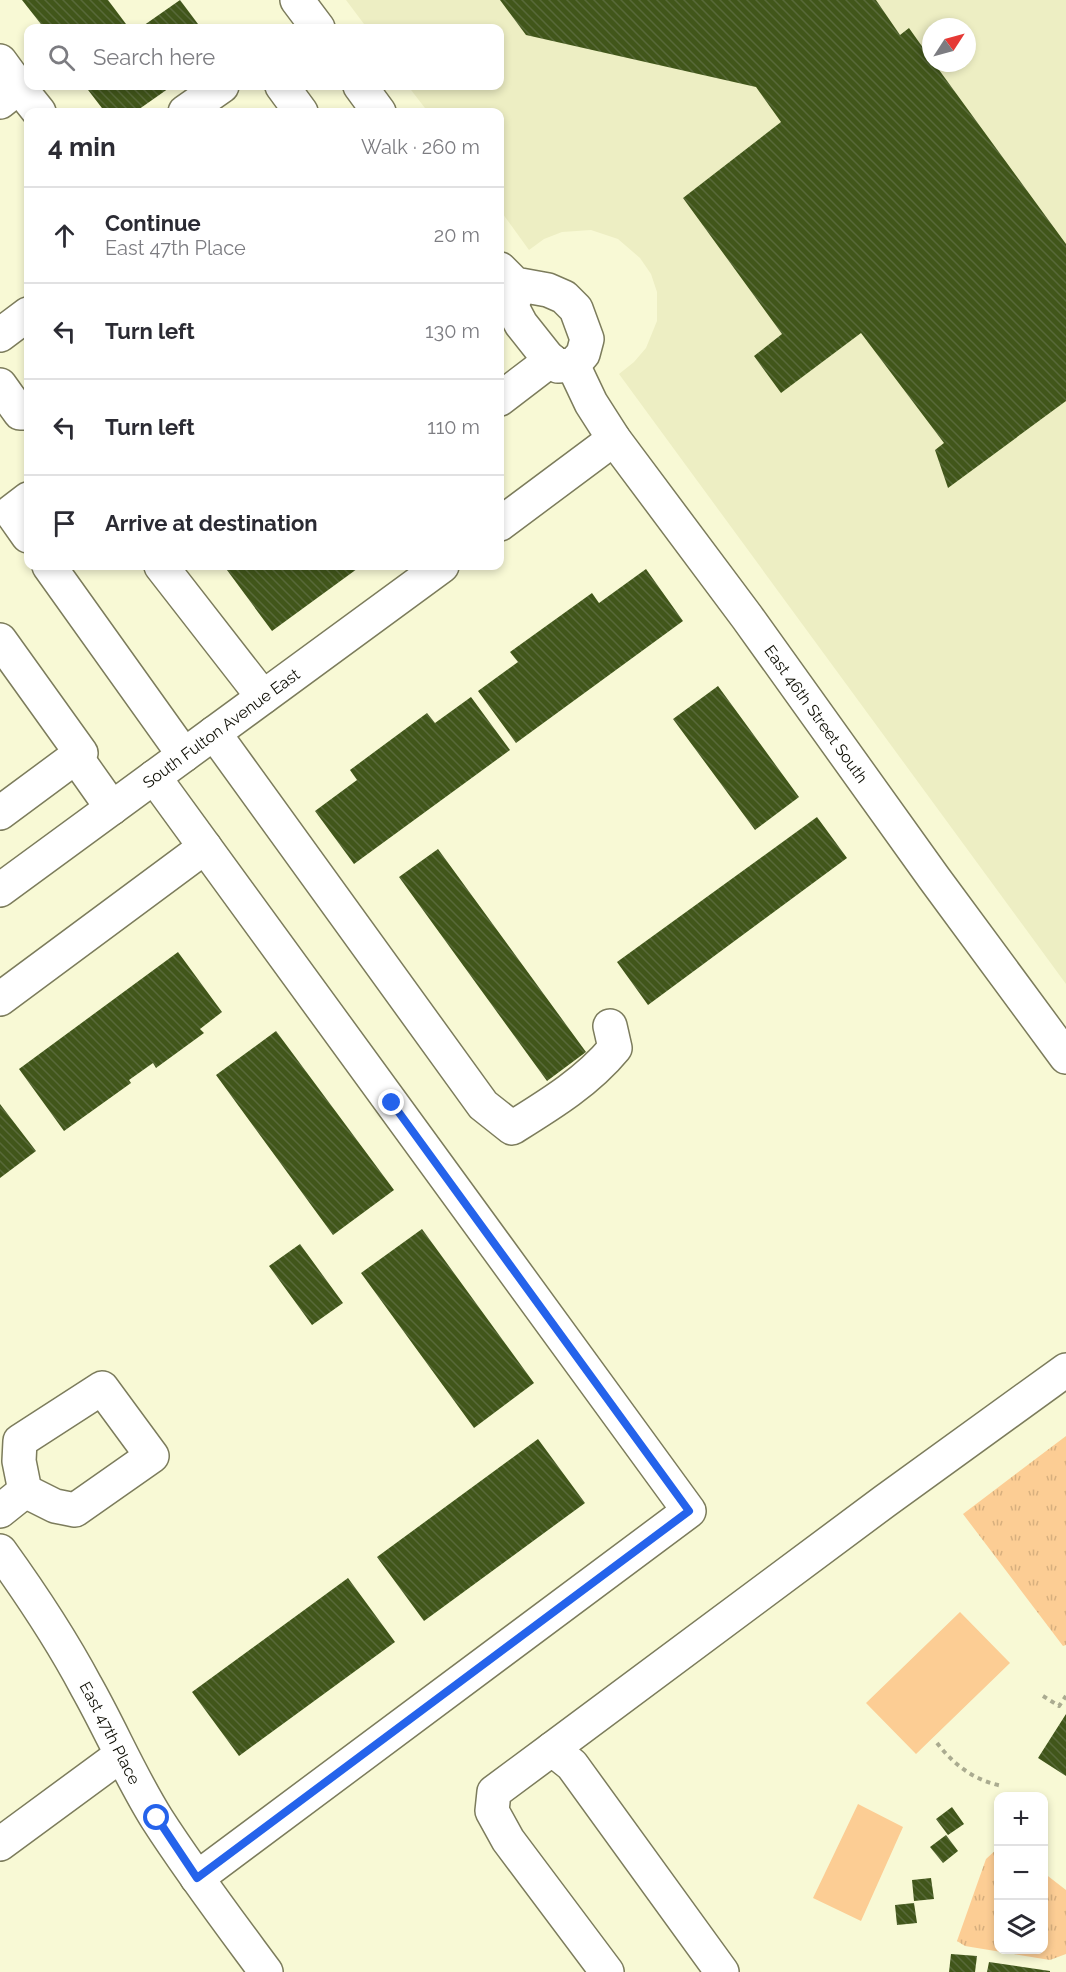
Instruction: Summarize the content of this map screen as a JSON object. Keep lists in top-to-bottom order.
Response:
{
  "streets": {
    "street": ["East 46th Street South", "South Fulton Avenue East", "East 47th Place"]
  },
  "north": "top right",
  "page": {
    "search": "Search here",
    "heading": ["4 min", "Walk · 260 m"],
    "list": [
      ["Continue", "East 47th Place", "20 m"],
      ["Turn left", "130 m"],
      ["Turn left", "110 m"],
      "Arrive at destination"
    ],
    "map_buttons": ["+", "−"]
  }
}
